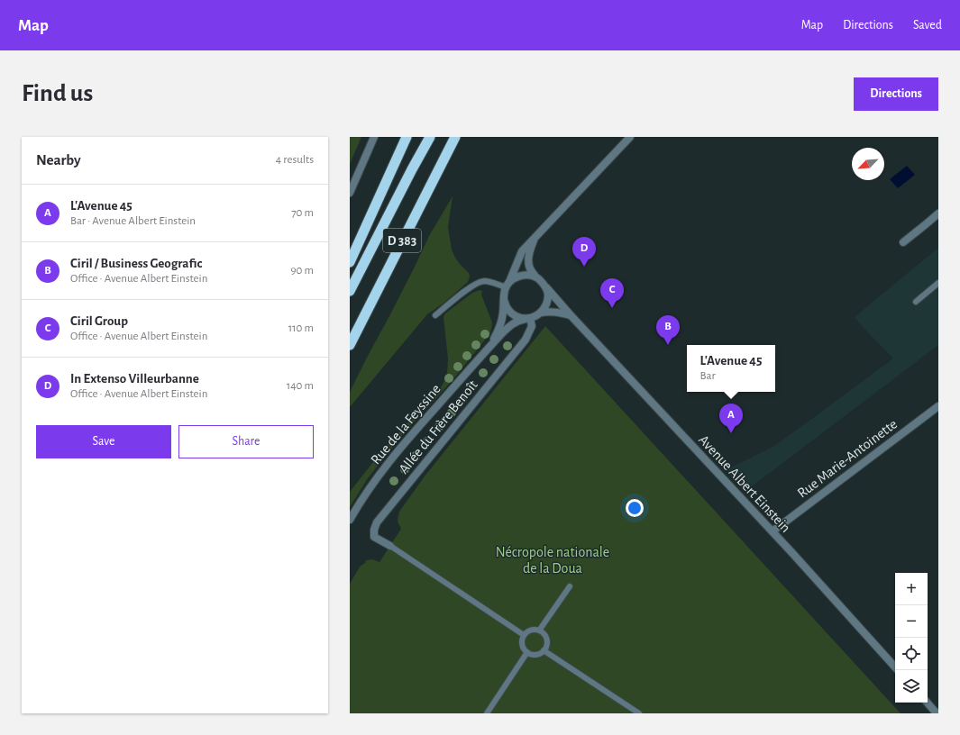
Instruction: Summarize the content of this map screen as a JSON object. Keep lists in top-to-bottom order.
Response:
{
  "streets": {
    "highway": ["D 383"],
    "street": [
      "Rue de la Feyssine",
      "Allée du Frère Benoît",
      "Rue Marie-Antoinette",
      "Avenue Albert Einstein"
    ]
  },
  "crossings": [
    ["Rue de la Feyssine", "Allée du Frère Benoît"],
    ["Rue de la Feyssine", "Avenue Albert Einstein"],
    ["Allée du Frère Benoît", "Avenue Albert Einstein"],
    ["Rue Marie-Antoinette", "Avenue Albert Einstein"]
  ],
  "parks": ["Nécropole nationale de la Doua"],
  "north": "bottom left",
  "page": {
    "header": "Map",
    "nav": ["Map", "Directions", "Saved"],
    "buttons": [
      "Directions",
      ["Save", "Share"]
    ],
    "title": "Find us",
    "heading": ["Nearby", "4 results"],
    "list": [
      {
        "mark": "A",
        "name": "L'Avenue 45",
        "note": "Bar · Avenue Albert Einstein",
        "value": "70 m"
      },
      {
        "mark": "B",
        "name": "Ciril / Business Geografic",
        "note": "Office · Avenue Albert Einstein",
        "value": "90 m"
      },
      {
        "mark": "C",
        "name": "Ciril Group",
        "note": "Office · Avenue Albert Einstein",
        "value": "110 m"
      },
      {
        "mark": "D",
        "name": "In Extenso Villeurbanne",
        "note": "Office · Avenue Albert Einstein",
        "value": "140 m"
      }
    ],
    "pins": [
      "D",
      "C",
      "B",
      "A"
    ],
    "popup": ["L'Avenue 45", "Bar"],
    "map_buttons": ["+", "−"]
  }
}
